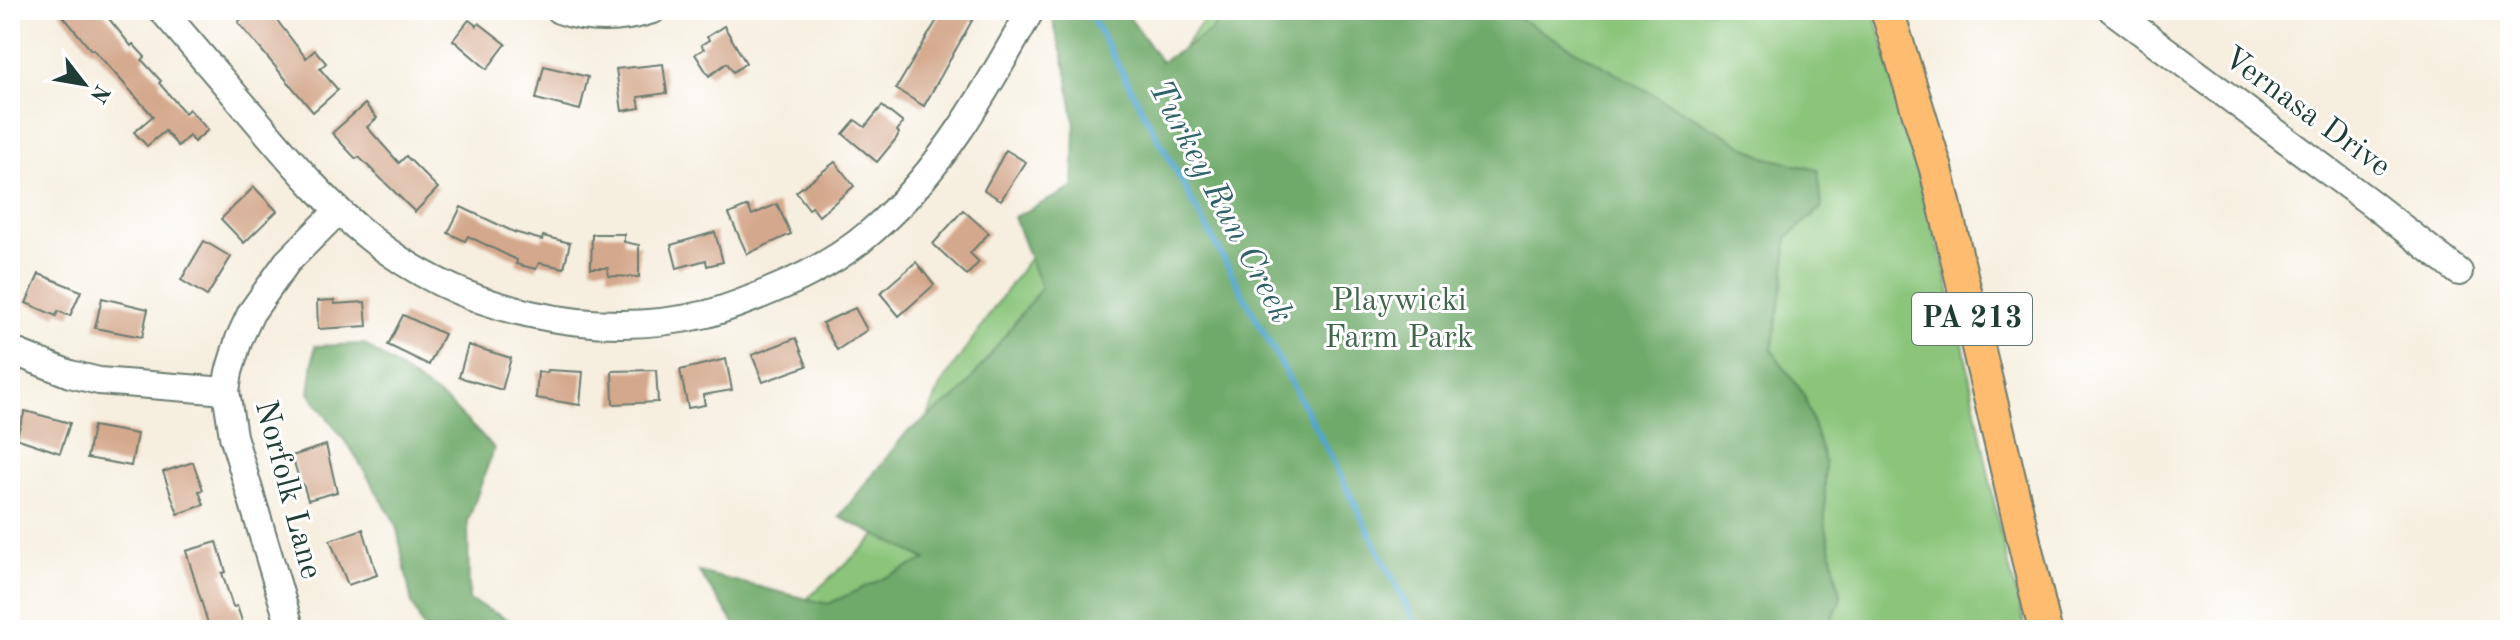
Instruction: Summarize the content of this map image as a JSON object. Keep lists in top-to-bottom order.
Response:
{
  "streets": {
    "main road": ["PA 213"],
    "street": ["Vernasa Drive", "Norfolk Lane"]
  },
  "water": ["Turkey Run Creek"],
  "parks": ["Playwicki Farm Park"],
  "north": "bottom right"
}
